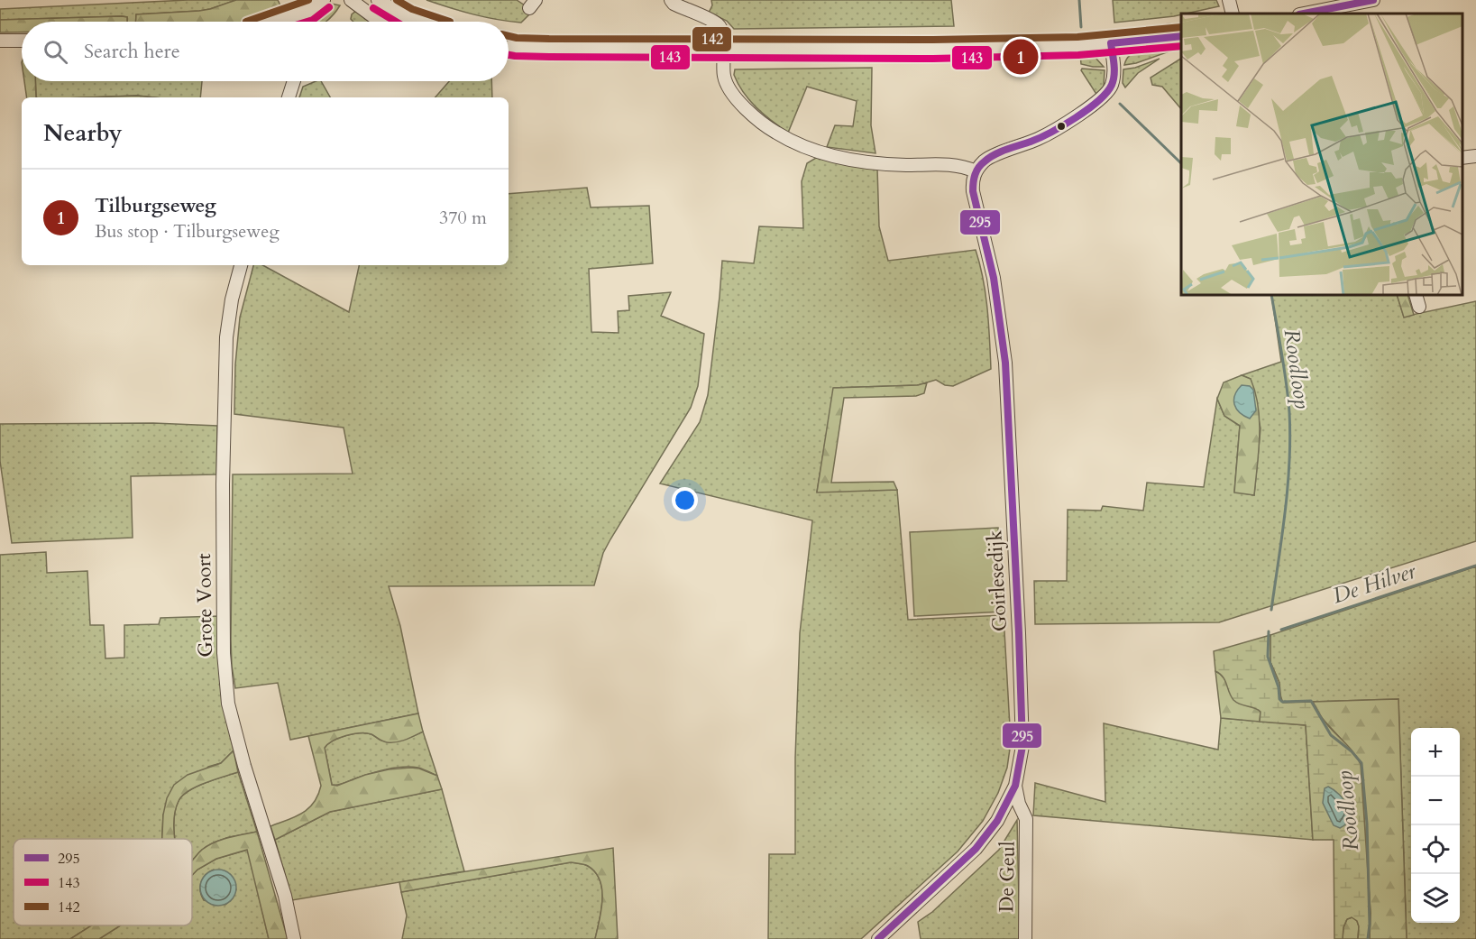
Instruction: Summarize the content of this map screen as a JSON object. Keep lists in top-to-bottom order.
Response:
{
  "streets": {
    "street": ["Goirlesedijk", "Grote Voort", "De Geul"]
  },
  "crossings": [
    ["Goirlesedijk", "De Geul"]
  ],
  "water": ["Roodloop", "De Hilver"],
  "lines": ["transit line 295", "transit line 142", "transit line 143"],
  "legend": ["295", "143", "142"],
  "page": {
    "search": "Search here",
    "pins": "1",
    "heading": "Nearby",
    "list": [
      {
        "mark": "1",
        "name": "Tilburgseweg",
        "note": "Bus stop · Tilburgseweg",
        "value": "370 m"
      }
    ],
    "map_buttons": ["+", "−"]
  }
}
